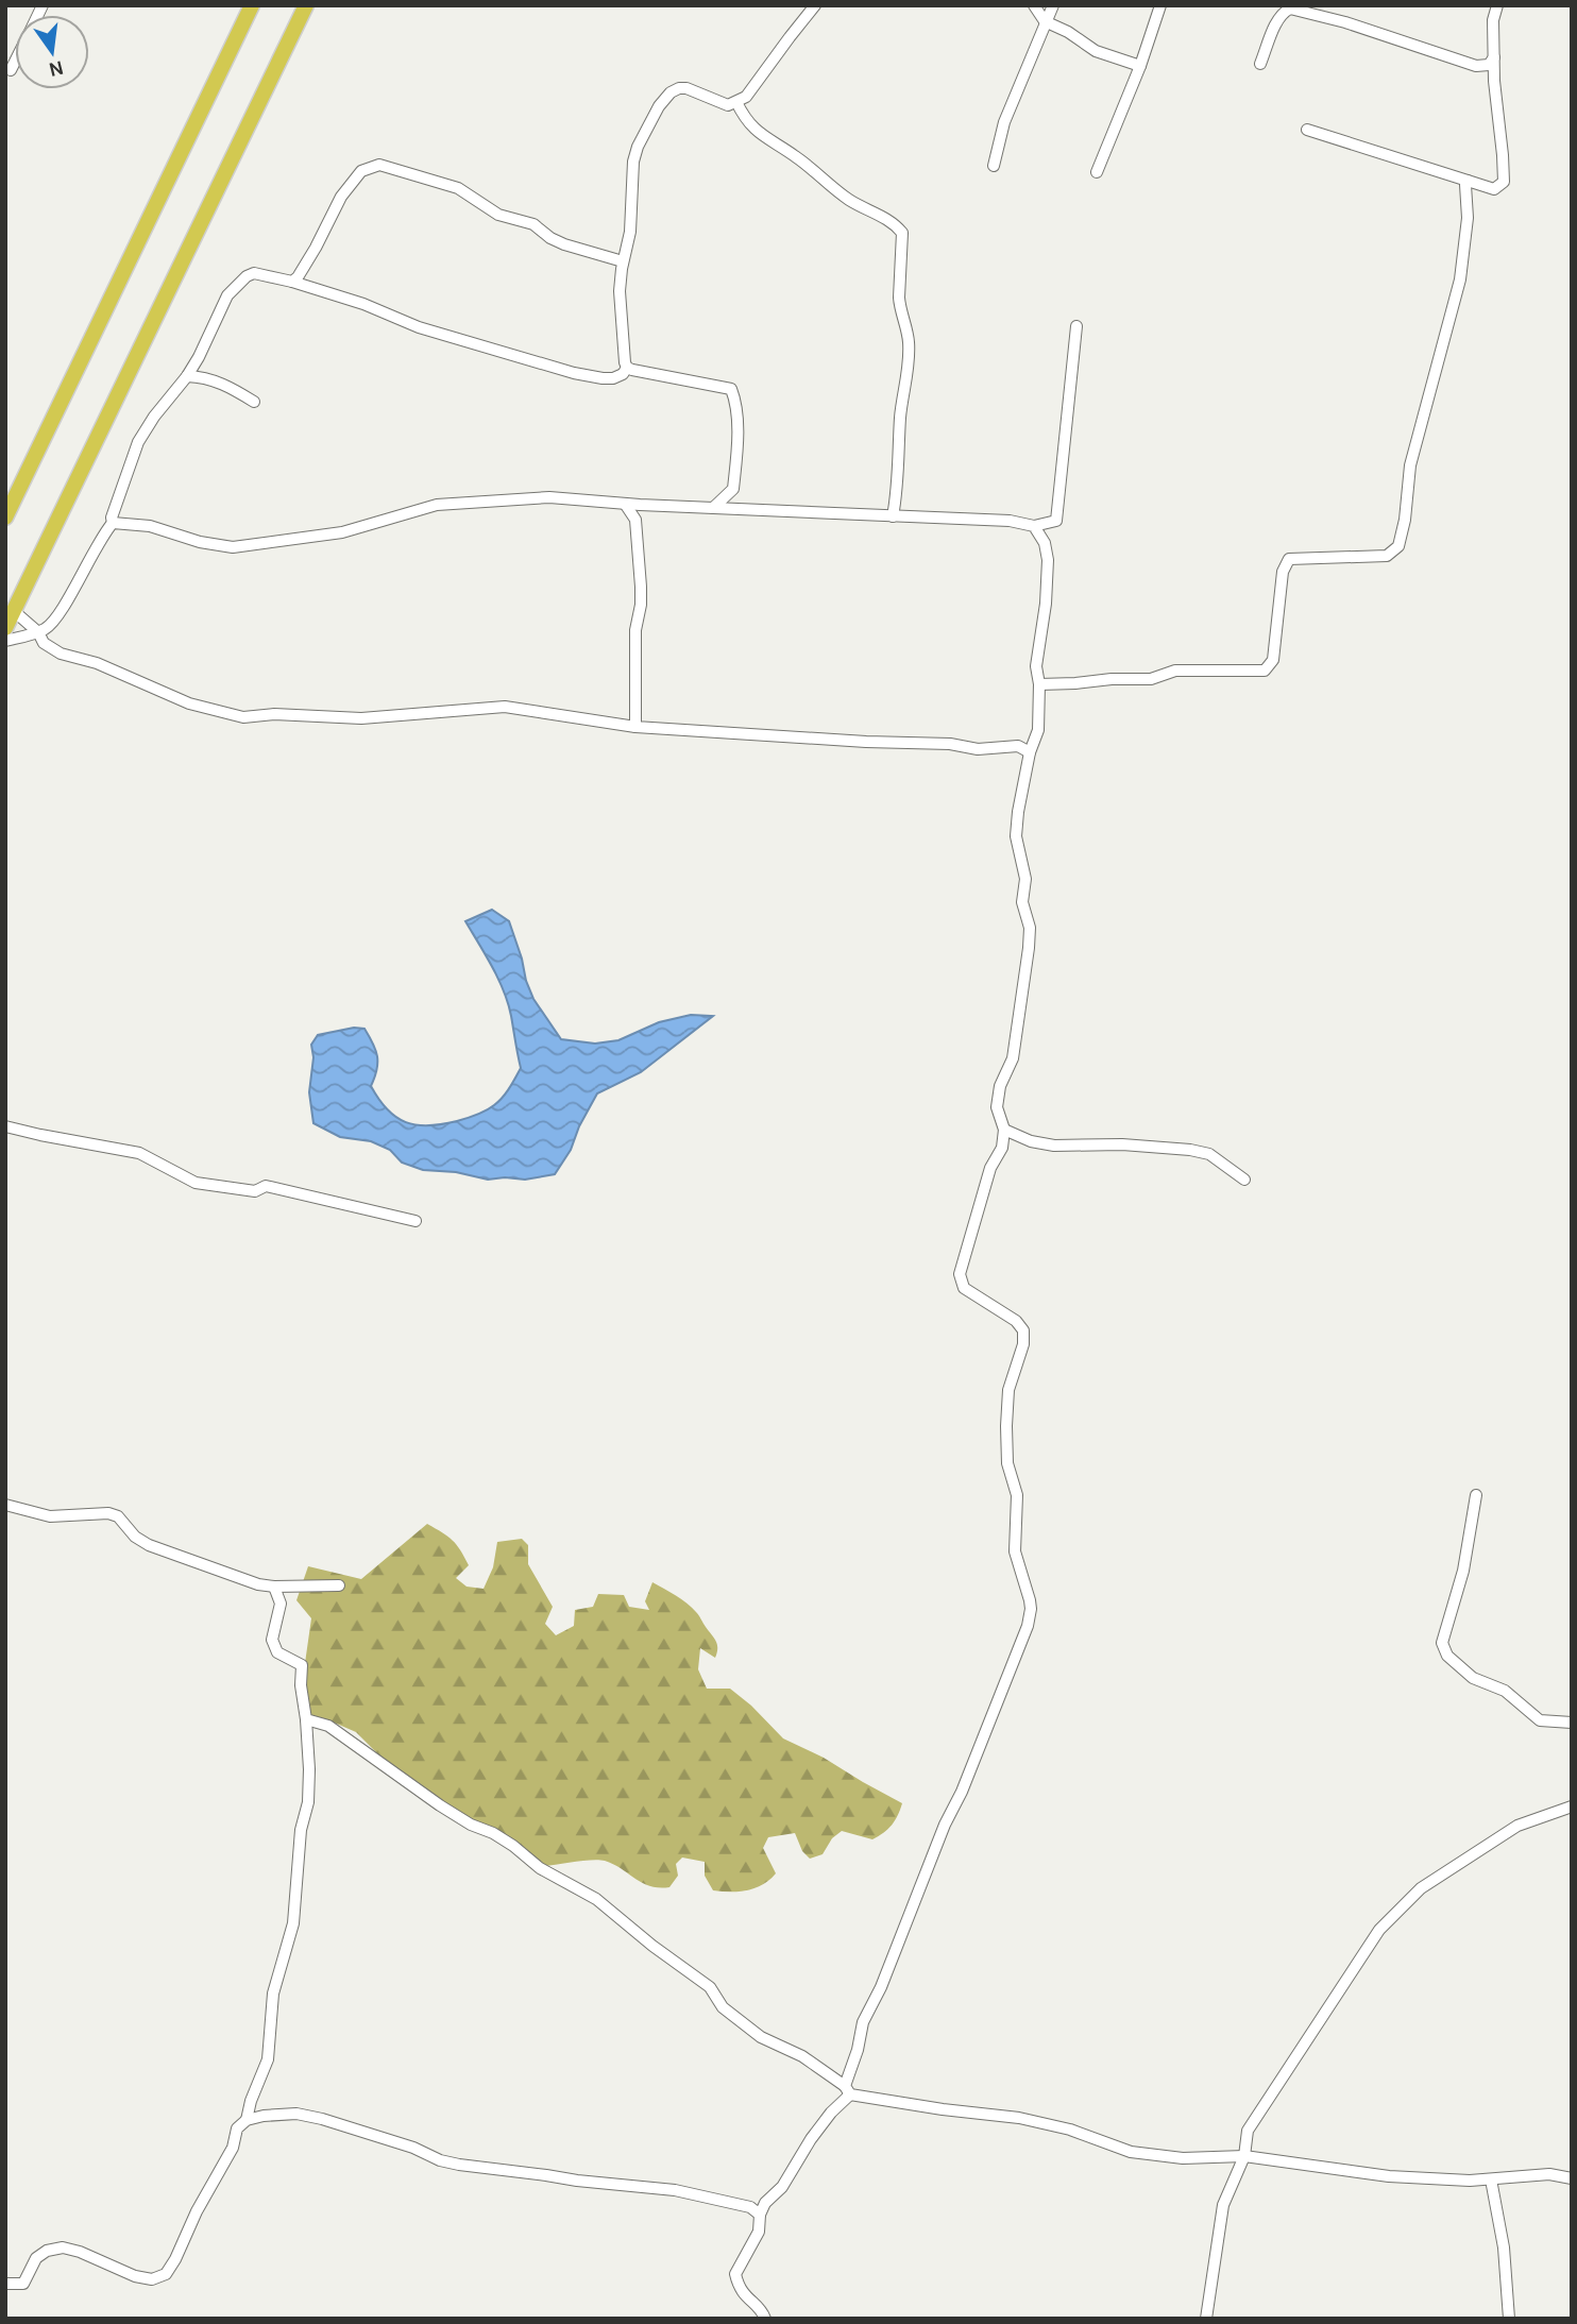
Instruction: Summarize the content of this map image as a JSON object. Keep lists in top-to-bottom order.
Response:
{
  "north": "bottom"
}
